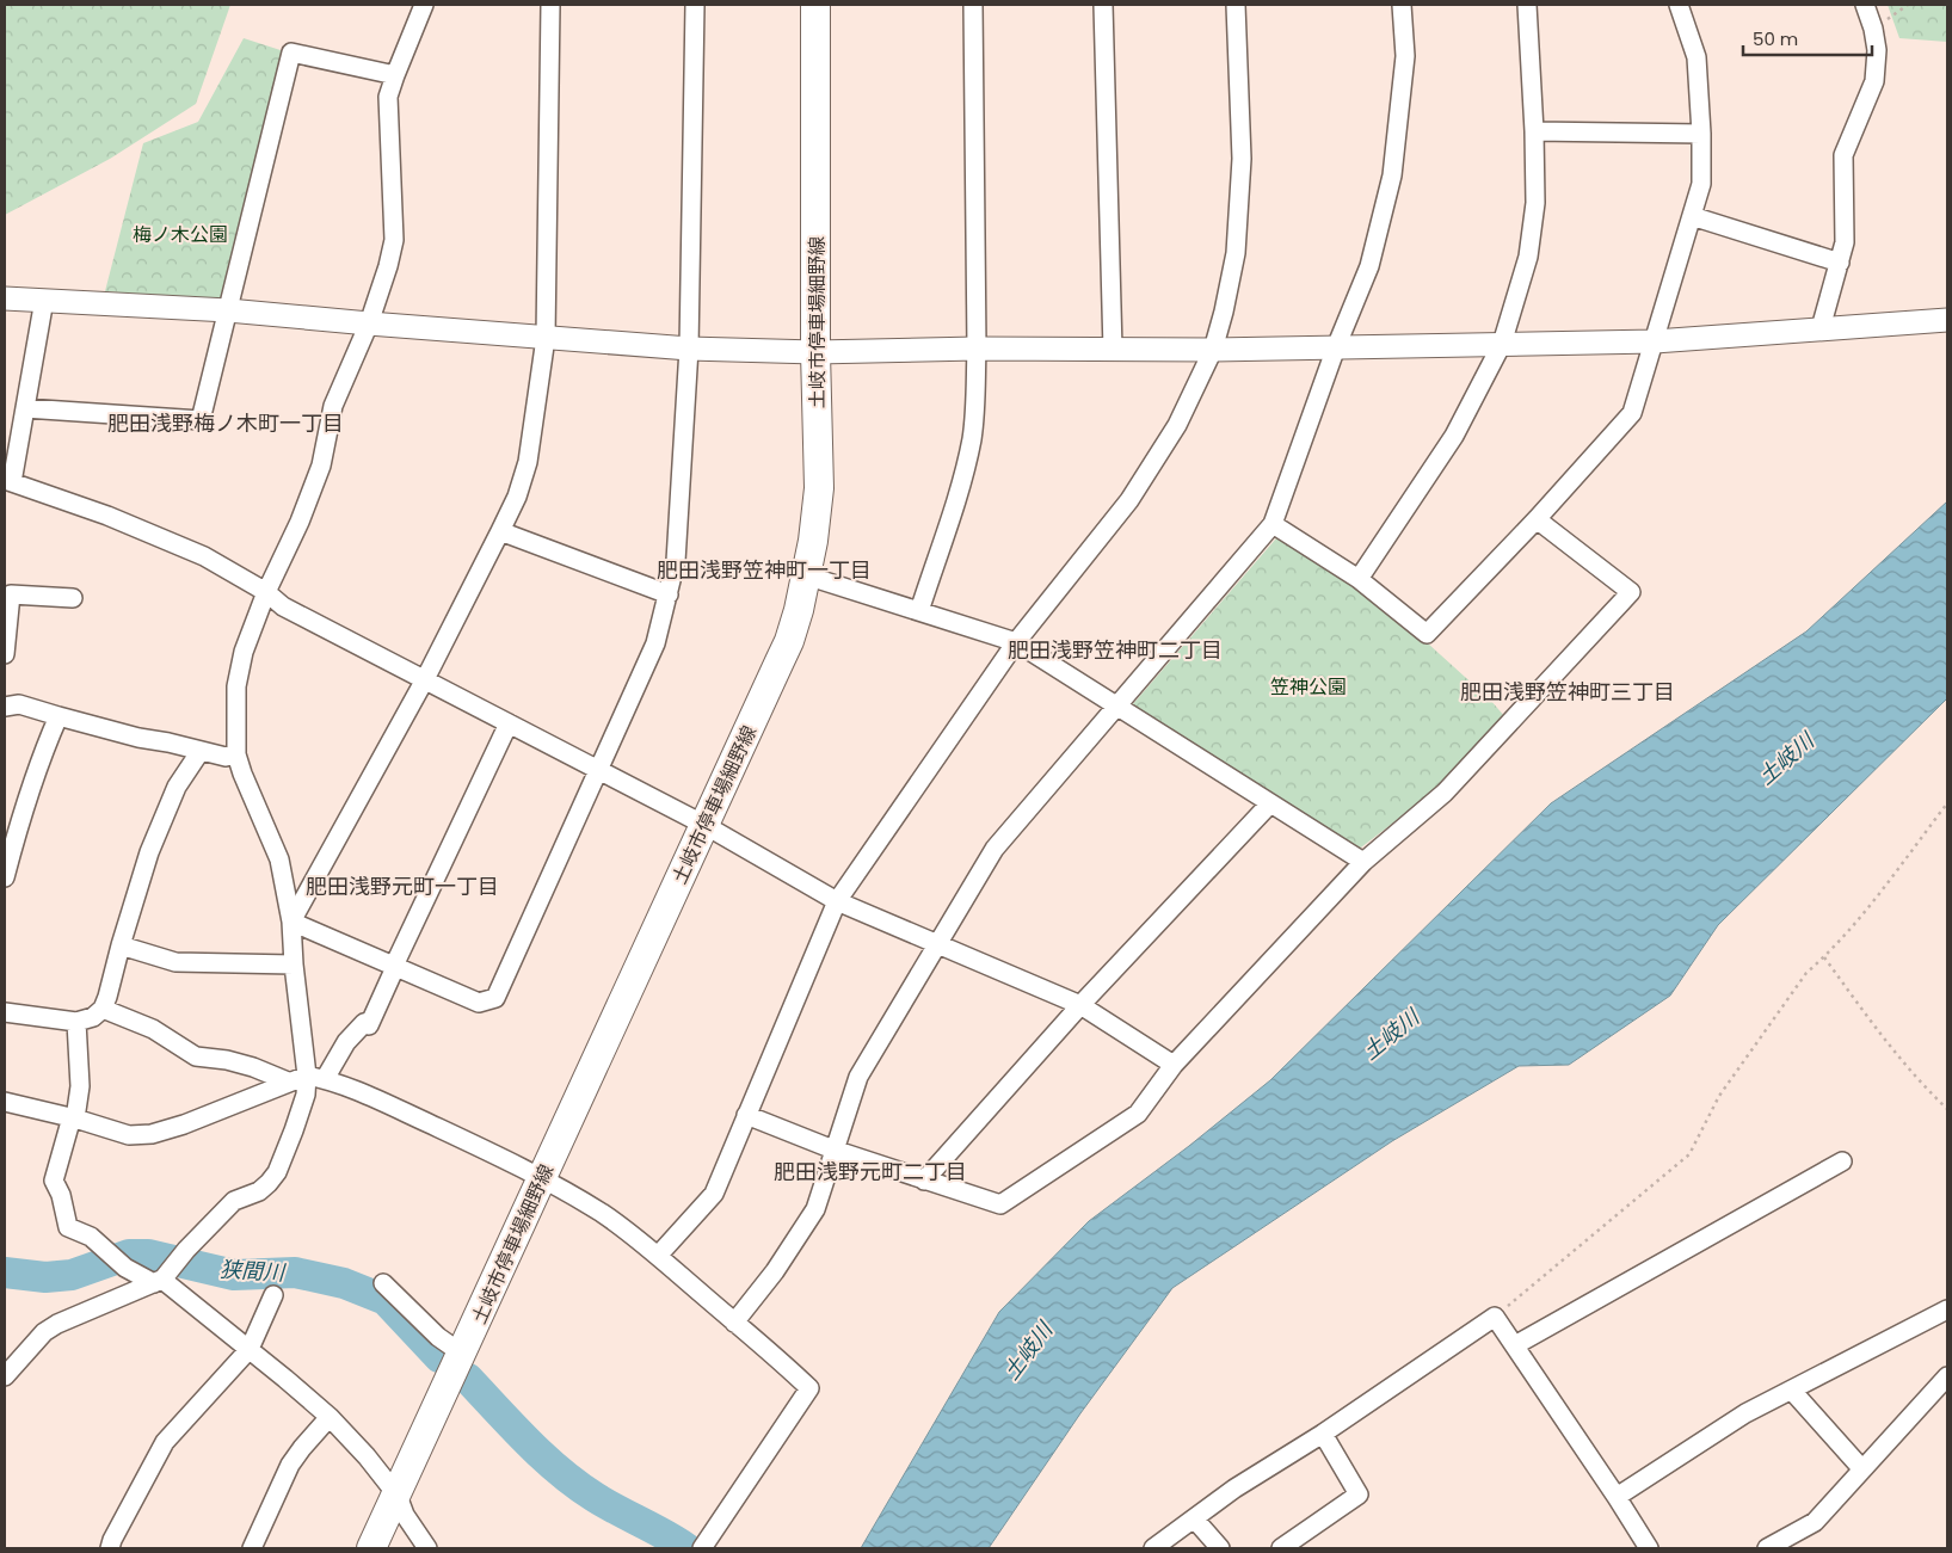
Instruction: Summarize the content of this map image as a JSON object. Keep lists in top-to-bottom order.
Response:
{
  "streets": {
    "main road": ["土岐市停車場細野線"]
  },
  "districts": [
    "肥田浅野梅ノ木町一丁目",
    "肥田浅野笠神町一丁目",
    "肥田浅野笠神町二丁目",
    "肥田浅野笠神町三丁目",
    "肥田浅野元町一丁目",
    "肥田浅野元町二丁目"
  ],
  "water": ["土岐川", "狭間川"],
  "parks": ["梅ノ木公園", "笠神公園"],
  "scale_bar": "50 m"
}
